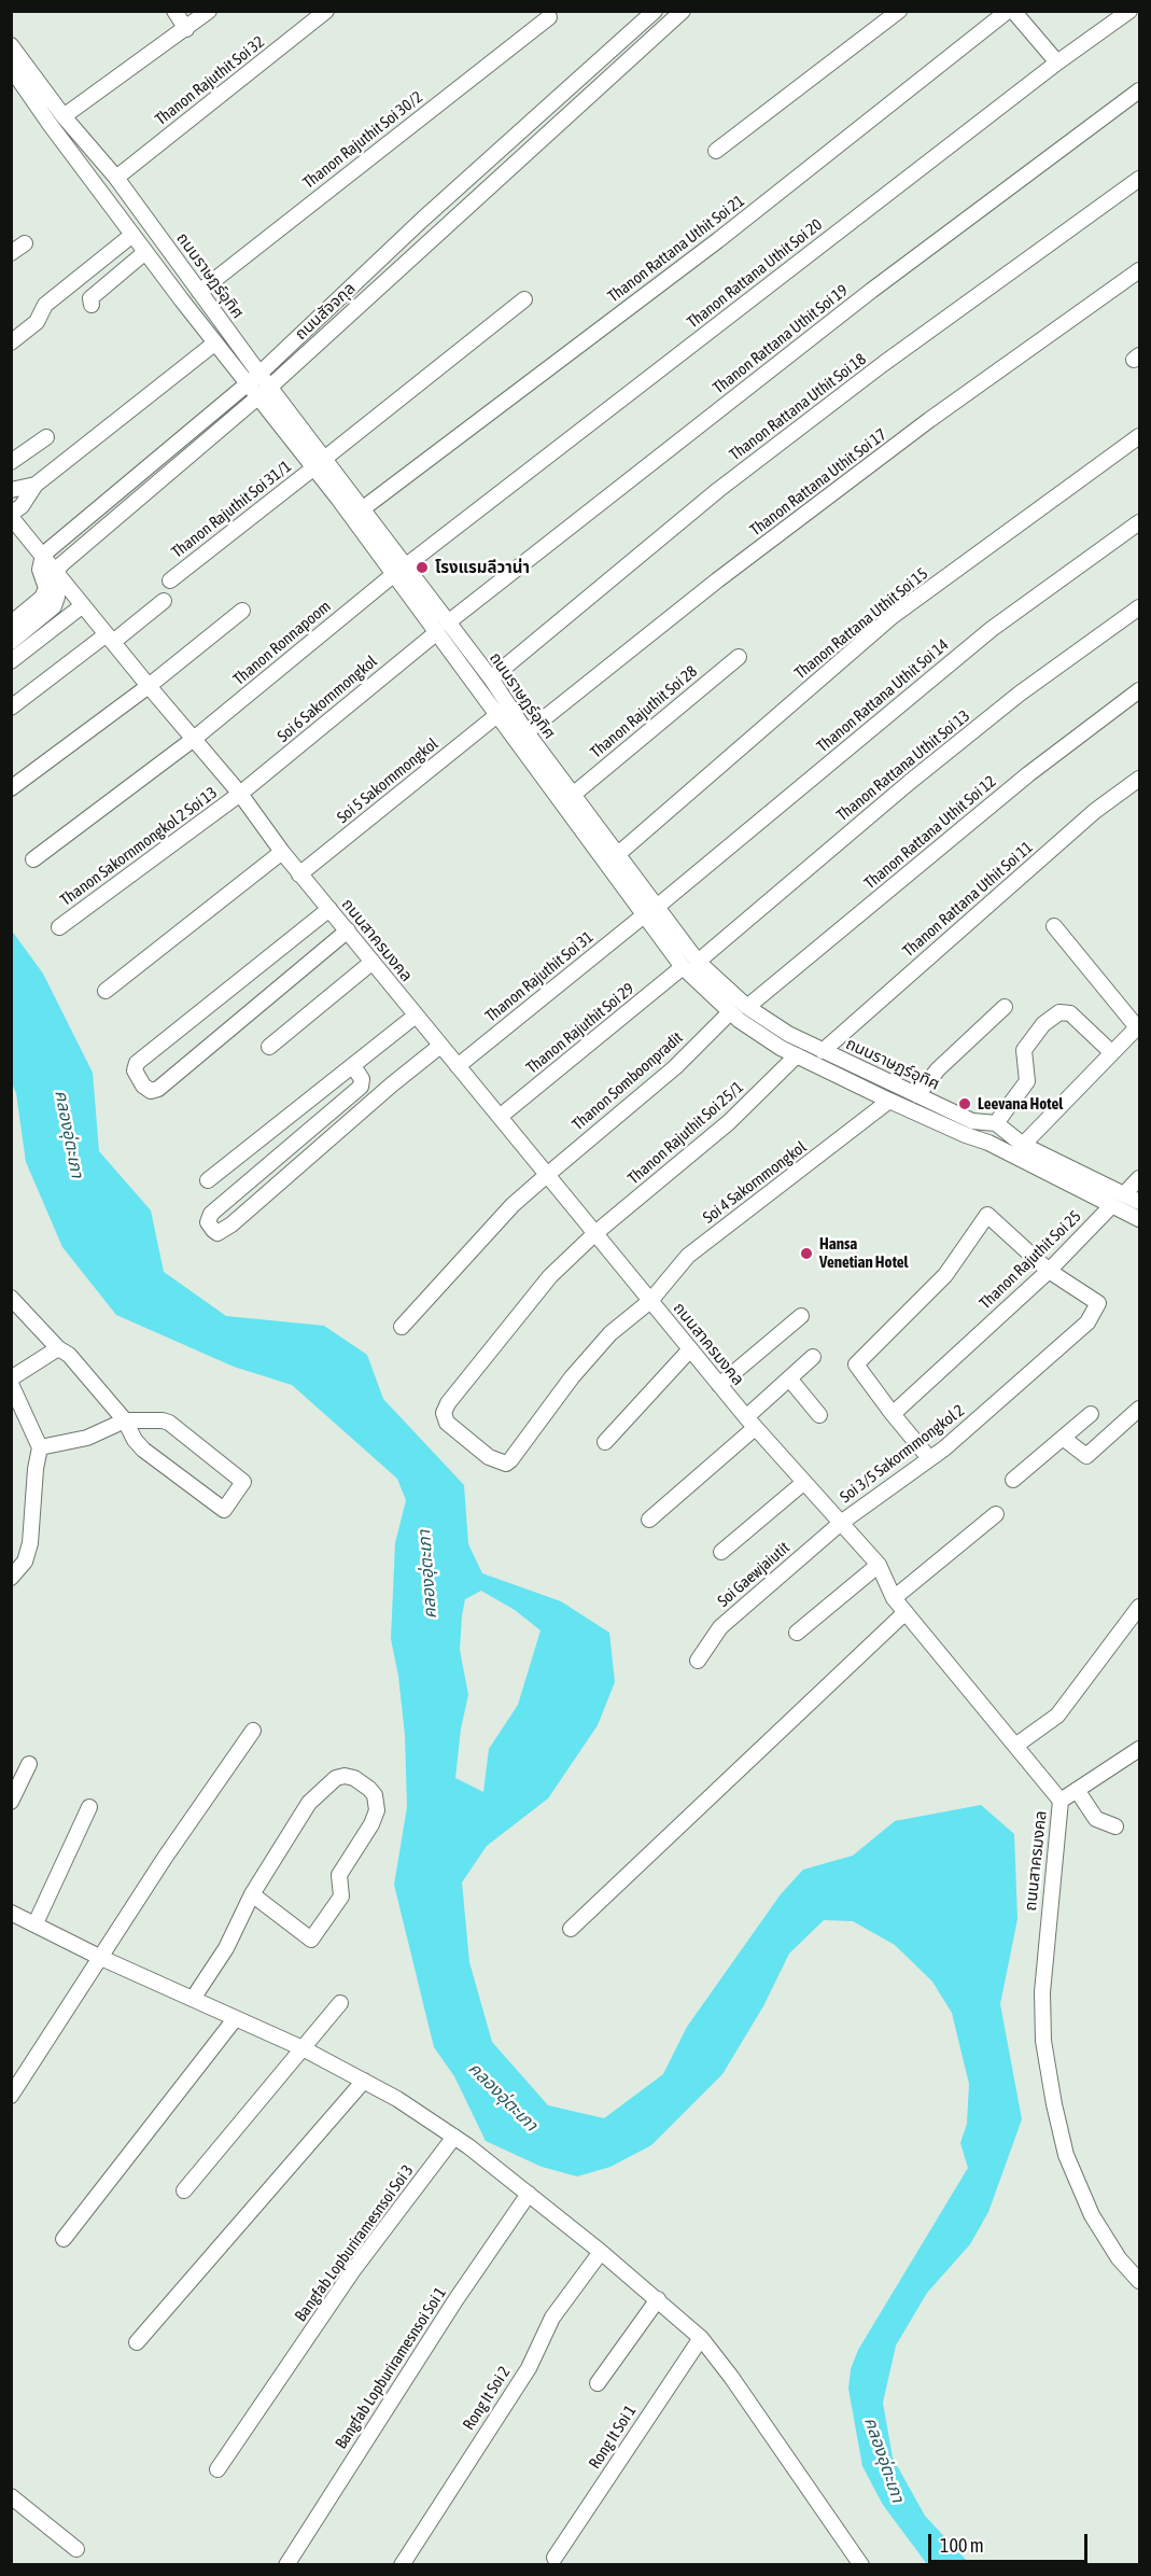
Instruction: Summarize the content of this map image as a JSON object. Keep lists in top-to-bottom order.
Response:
{
  "streets": {
    "street": [
      "Thanon Rajuthit Soi 32",
      "Thanon Rajuthit Soi 30/2",
      "Thanon Rattana Uthit Soi 21",
      "Thanon Rattana Uthit Soi 20",
      "ถนนราษฏร์อุทิศ",
      "ถนนสัจจกุล",
      "Thanon Rattana Uthit Soi 19",
      "Thanon Rattana Uthit Soi 18",
      "Thanon Rattana Uthit Soi 17",
      "Thanon Rajuthit Soi 31/1",
      "Thanon Rattana Uthit Soi 15",
      "Thanon Ronnapoom",
      "Thanon Rattana Uthit Soi 14",
      "Soi 6 Sakornmongkol",
      "Thanon Rajuthit Soi 28",
      "Thanon Rattana Uthit Soi 13",
      "Soi 5 Sakornmongkol",
      "Thanon Rattana Uthit Soi 12",
      "Thanon Sakornmongkol 2 Soi 13",
      "Thanon Rattana Uthit Soi 11",
      "ถนนสาครมงคล",
      "Thanon Rajuthit Soi 31",
      "Thanon Rajuthit Soi 29",
      "Thanon Somboonpradit",
      "Thanon Rajuthit Soi 25/1",
      "Soi 4 Sakornmongkol",
      "Thanon Rajuthit Soi 25",
      "Soi 3/5 Sakormmongkol 2",
      "Soi Gaewjaiutit",
      "Bangfab Lopburiramesnsoi Soi 3",
      "Bangfab Lopburiramesnsoi Soi 1",
      "Rong It Soi 2",
      "Rong It Soi 1"
    ]
  },
  "crossings": [
    ["Thanon Rajuthit Soi 32", "ถนนราษฏร์อุทิศ"],
    ["Thanon Rajuthit Soi 30/2", "ถนนราษฏร์อุทิศ"],
    ["Thanon Rattana Uthit Soi 21", "ถนนราษฏร์อุทิศ"],
    ["Thanon Rattana Uthit Soi 20", "ถนนราษฏร์อุทิศ"],
    ["Thanon Rattana Uthit Soi 20", "Thanon Ronnapoom"],
    ["ถนนราษฏร์อุทิศ", "ถนนสัจจกุล"],
    ["ถนนราษฏร์อุทิศ", "Thanon Rattana Uthit Soi 19"],
    ["ถนนราษฏร์อุทิศ", "Thanon Rattana Uthit Soi 18"],
    ["ถนนราษฏร์อุทิศ", "Thanon Rattana Uthit Soi 17"],
    ["ถนนราษฏร์อุทิศ", "Thanon Rajuthit Soi 31/1"],
    ["ถนนราษฏร์อุทิศ", "Thanon Rattana Uthit Soi 15"],
    ["ถนนราษฏร์อุทิศ", "Thanon Ronnapoom"],
    ["ถนนราษฏร์อุทิศ", "Thanon Rattana Uthit Soi 14"],
    ["ถนนราษฏร์อุทิศ", "Soi 6 Sakornmongkol"],
    ["ถนนราษฏร์อุทิศ", "Thanon Rajuthit Soi 28"],
    ["ถนนราษฏร์อุทิศ", "Thanon Rattana Uthit Soi 13"],
    ["ถนนราษฏร์อุทิศ", "Soi 5 Sakornmongkol"],
    ["ถนนราษฏร์อุทิศ", "Thanon Rattana Uthit Soi 12"],
    ["ถนนราษฏร์อุทิศ", "Thanon Rattana Uthit Soi 11"],
    ["ถนนราษฏร์อุทิศ", "Thanon Rajuthit Soi 31"],
    ["ถนนราษฏร์อุทิศ", "Thanon Rajuthit Soi 29"],
    ["ถนนราษฏร์อุทิศ", "Thanon Somboonpradit"],
    ["ถนนราษฏร์อุทิศ", "Thanon Rajuthit Soi 25/1"],
    ["ถนนราษฏร์อุทิศ", "Soi 4 Sakornmongkol"],
    ["ถนนราษฏร์อุทิศ", "Thanon Rajuthit Soi 25"],
    ["ถนนสัจจกุล", "ถนนสาครมงคล"],
    ["Thanon Rattana Uthit Soi 19", "Soi 6 Sakornmongkol"],
    ["Thanon Ronnapoom", "ถนนสาครมงคล"],
    ["Soi 6 Sakornmongkol", "Thanon Sakornmongkol 2 Soi 13"],
    ["Soi 6 Sakornmongkol", "ถนนสาครมงคล"],
    ["Soi 5 Sakornmongkol", "ถนนสาครมงคล"],
    ["Thanon Sakornmongkol 2 Soi 13", "ถนนสาครมงคล"],
    ["ถนนสาครมงคล", "Thanon Rajuthit Soi 31"],
    ["ถนนสาครมงคล", "Thanon Rajuthit Soi 29"],
    ["ถนนสาครมงคล", "Thanon Somboonpradit"],
    ["ถนนสาครมงคล", "Thanon Rajuthit Soi 25/1"],
    ["ถนนสาครมงคล", "Soi 4 Sakornmongkol"],
    ["ถนนสาครมงคล", "Soi 3/5 Sakormmongkol 2"],
    ["ถนนสาครมงคล", "Soi Gaewjaiutit"],
    ["Thanon Rajuthit Soi 25/1", "Soi 4 Sakornmongkol"],
    ["Thanon Rajuthit Soi 25", "Soi 3/5 Sakormmongkol 2"],
    ["Soi 3/5 Sakormmongkol 2", "Soi Gaewjaiutit"]
  ],
  "water": ["คลองอุ่ตะเภา"],
  "places": ["โรงแรมลีวาน่า", "Leevana Hotel", "Hansa Venetian Hotel"],
  "scale_bar": "100 m"
}
